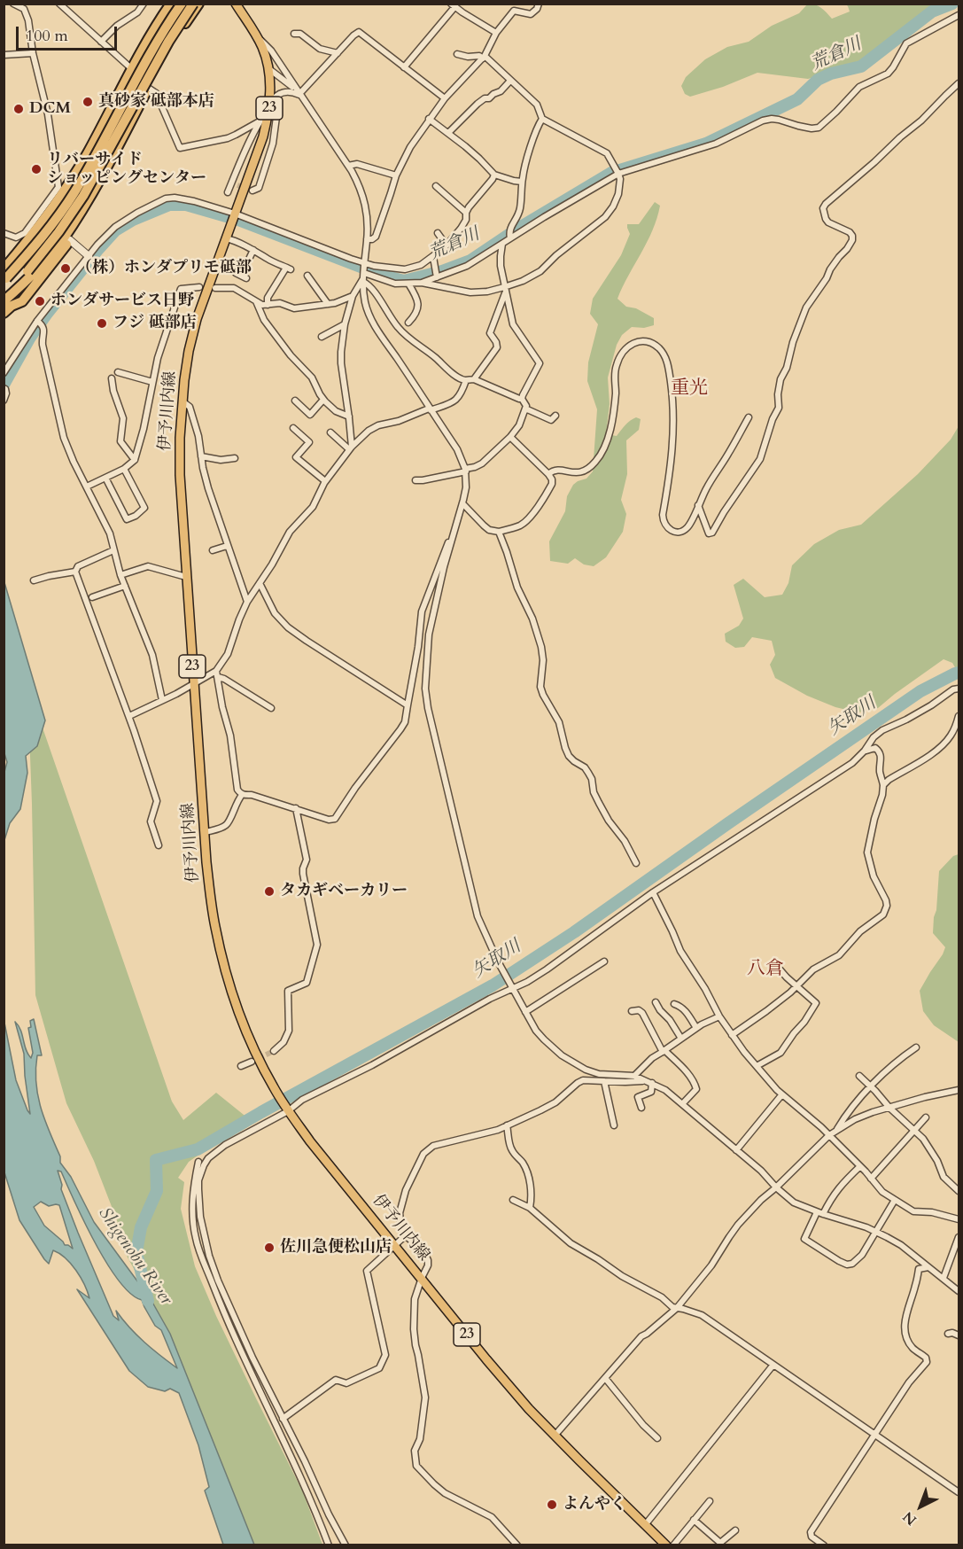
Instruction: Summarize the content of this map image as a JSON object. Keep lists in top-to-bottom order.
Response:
{
  "streets": {
    "main road": ["23", "伊予川内線"]
  },
  "districts": ["重光", "八倉"],
  "water": ["荒倉川", "矢取川", "Shigenobu River"],
  "places": [
    "真砂家 砥部本店",
    "DCM",
    "リバーサイド ショッピングセンター",
    "（株）ホンダプリモ砥部",
    "ホンダサービス日野",
    "フジ 砥部店",
    "タカギベーカリー",
    "佐川急便松山店",
    "よんやく"
  ],
  "scale_bar": "100 m",
  "north": "bottom left"
}
